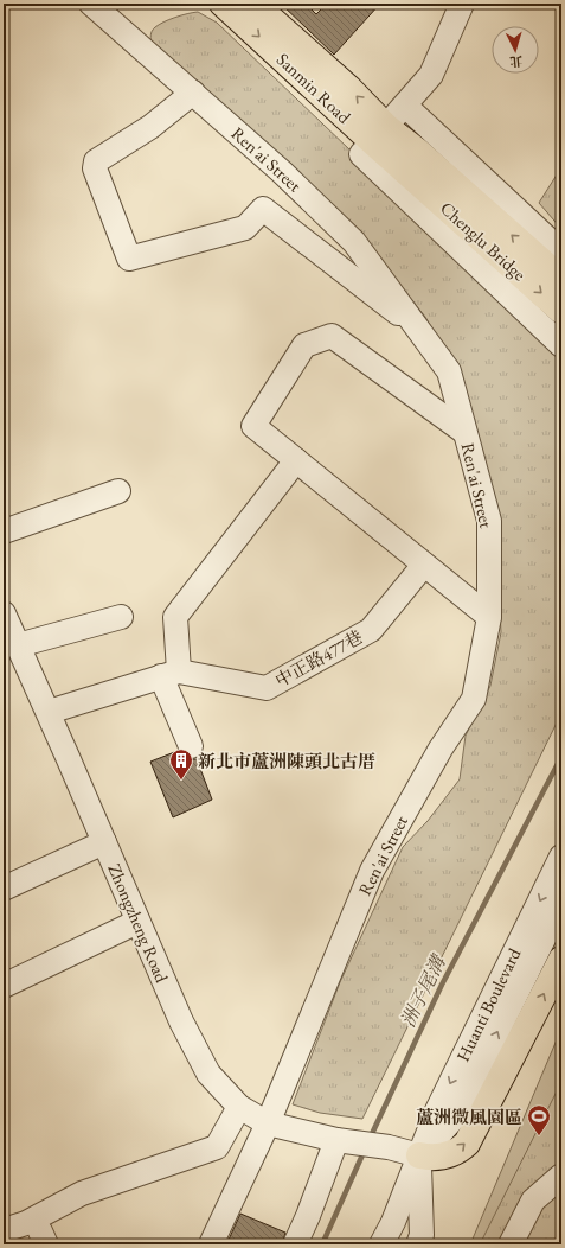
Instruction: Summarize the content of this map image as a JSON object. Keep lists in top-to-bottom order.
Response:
{
  "streets": {
    "main road": ["Sanmin Road", "Chenglu Bridge"],
    "street": [
      "Ren'ai Street",
      "中正路477巷",
      "Zhongzheng Road",
      "Huanti Boulevard"
    ]
  },
  "crossings": [
    ["Sanmin Road", "Chenglu Bridge"],
    ["Ren'ai Street", "Zhongzheng Road"],
    ["中正路477巷", "Zhongzheng Road"],
    ["Zhongzheng Road", "Huanti Boulevard"]
  ],
  "water": ["洲子尾溝"],
  "places": {
    "building": ["新北市蘆洲陳頭北古厝"],
    "sports": ["蘆洲微風園區"]
  },
  "north": "bottom"
}
